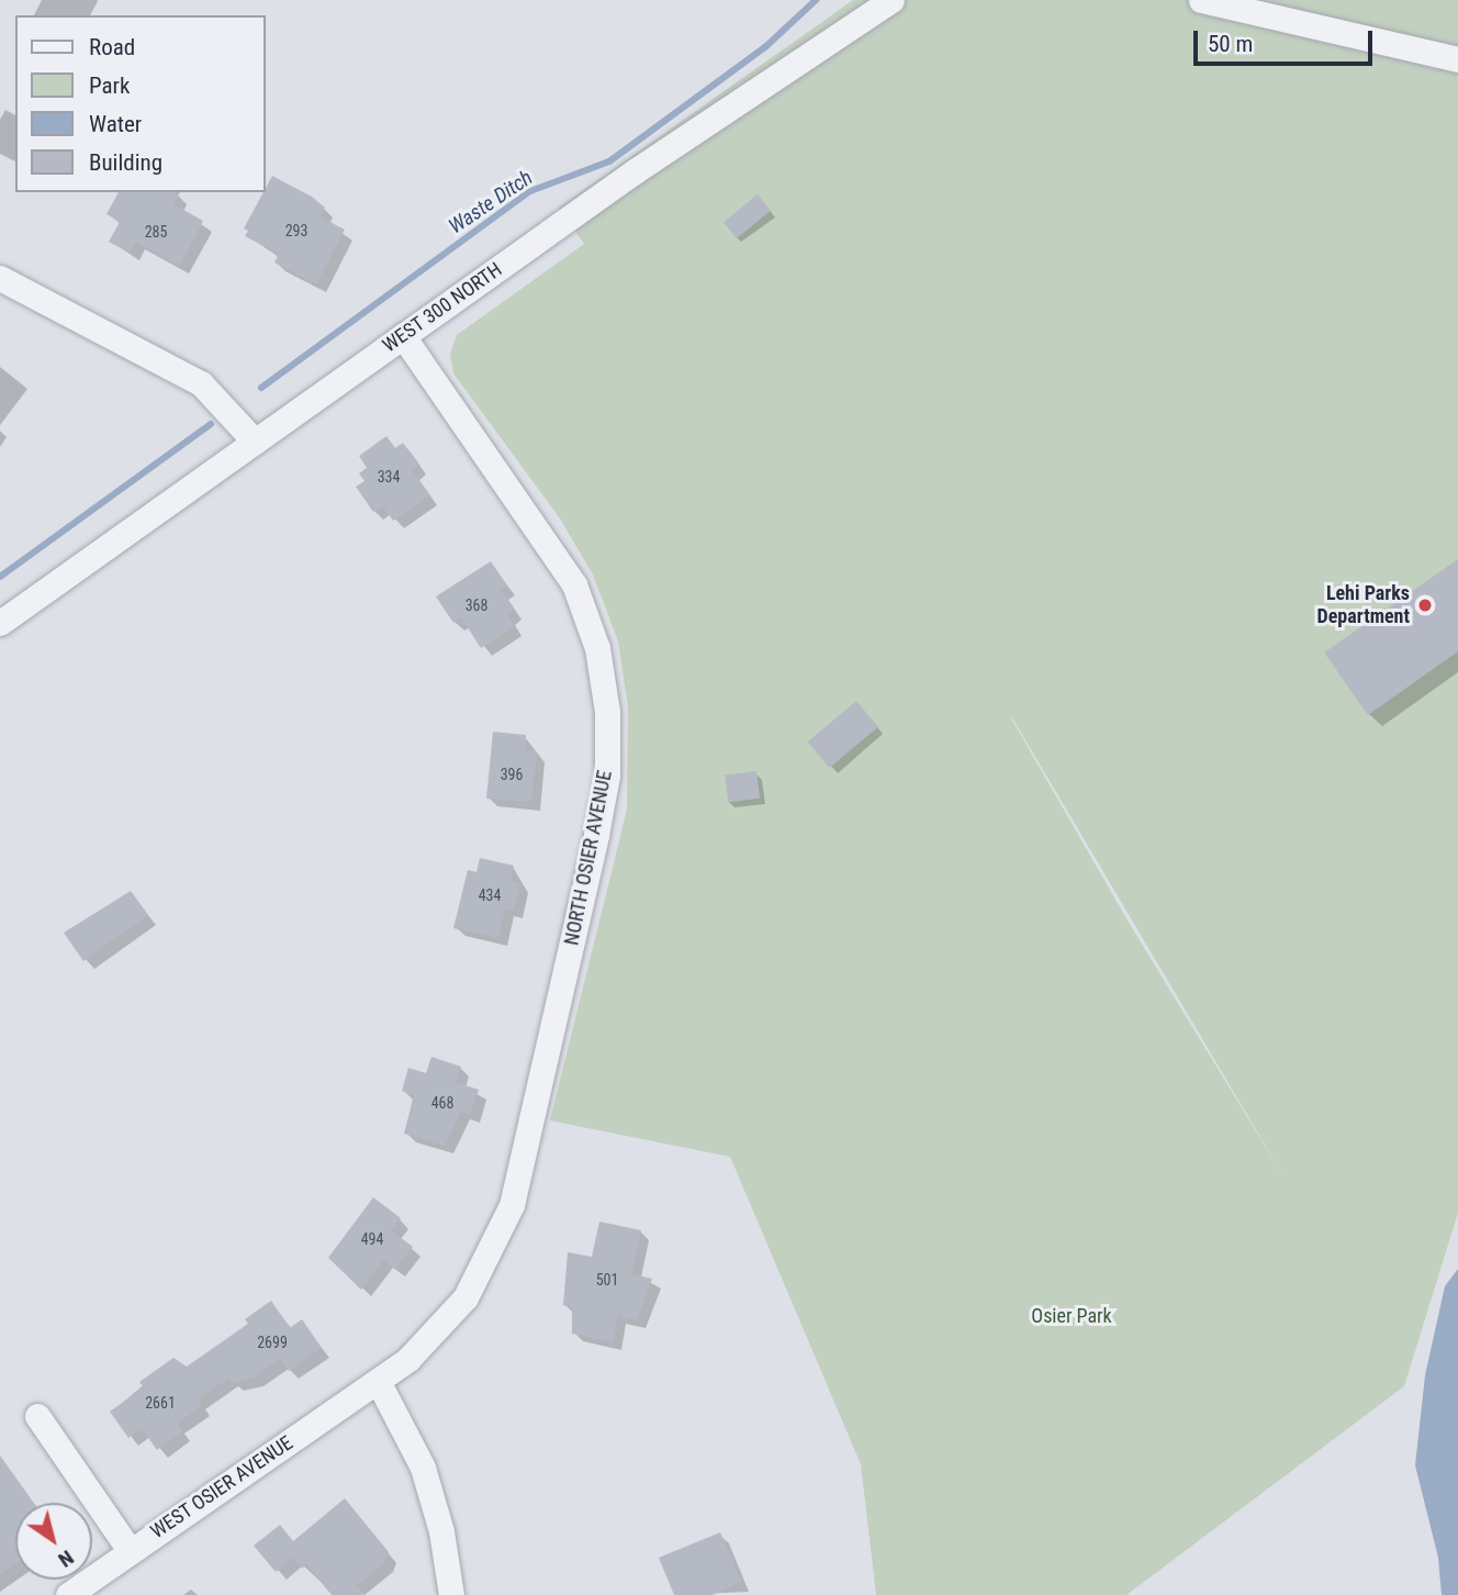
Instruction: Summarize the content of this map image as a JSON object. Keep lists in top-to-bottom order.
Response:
{
  "streets": {
    "street": ["WEST 300 NORTH", "NORTH OSIER AVENUE", "WEST OSIER AVENUE"]
  },
  "crossings": [
    ["WEST 300 NORTH", "NORTH OSIER AVENUE"],
    ["NORTH OSIER AVENUE", "WEST OSIER AVENUE"]
  ],
  "water": ["Waste Ditch"],
  "parks": ["Osier Park"],
  "places": ["Lehi Parks Department"],
  "house_numbers": [
    "293",
    "285",
    "334",
    "368",
    "396",
    "434",
    "468",
    "494",
    "501",
    "2699",
    "2661"
  ],
  "legend": [
    "Road",
    "Park",
    "Water",
    "Building"
  ],
  "scale_bar": "50 m",
  "north": "bottom right"
}
